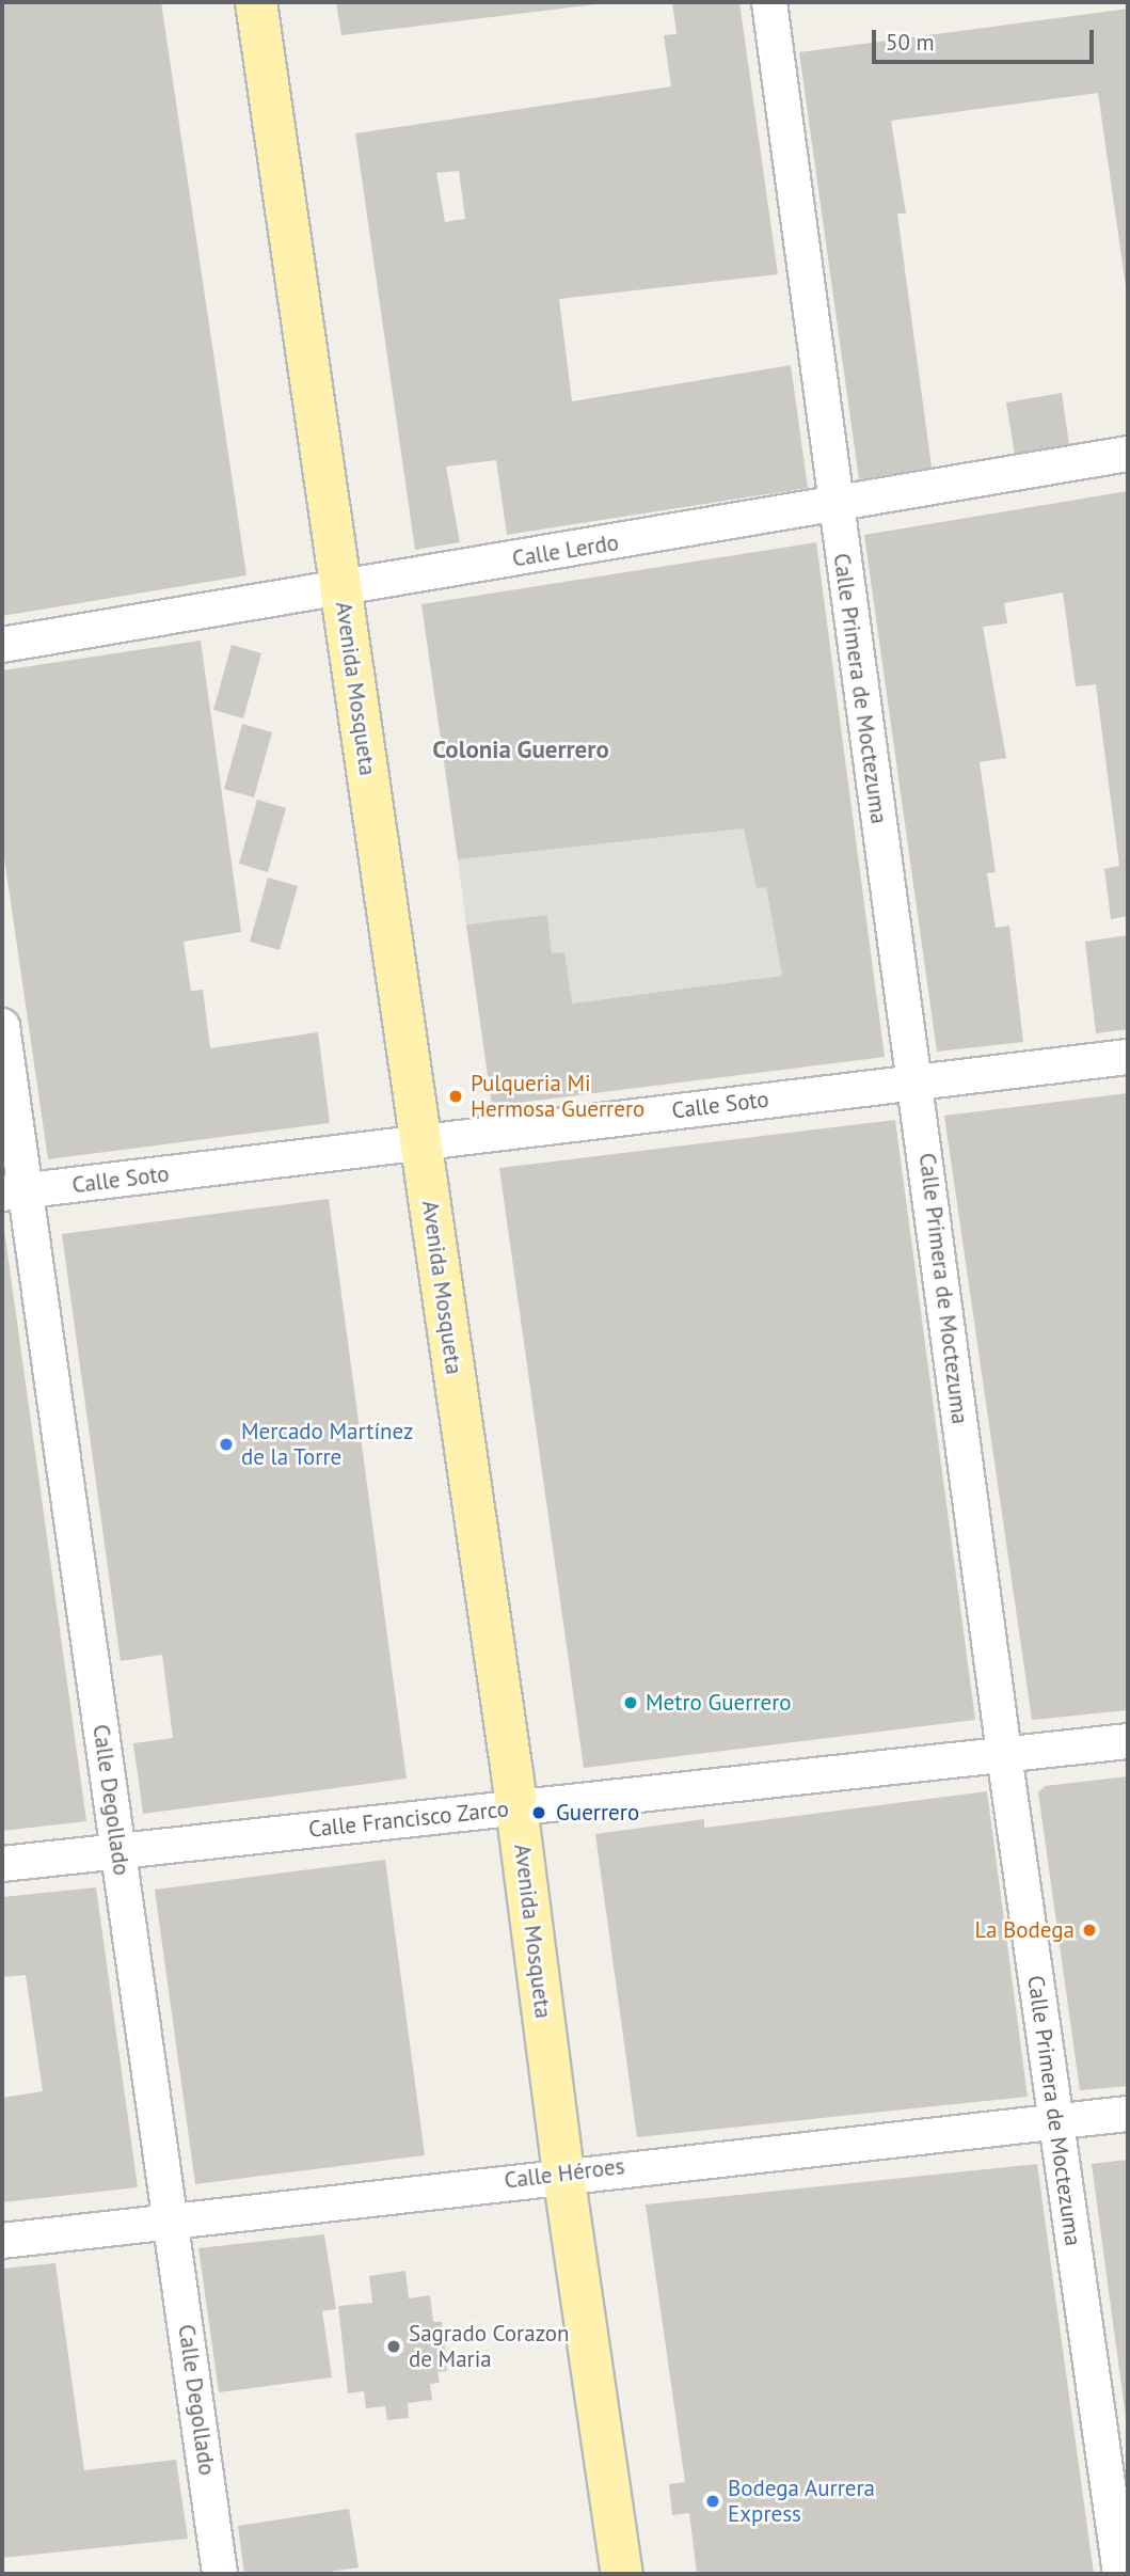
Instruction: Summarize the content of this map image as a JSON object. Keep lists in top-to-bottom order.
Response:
{
  "streets": {
    "main road": ["Avenida Mosqueta"],
    "street": [
      "Calle Lerdo",
      "Calle Primera de Moctezuma",
      "Calle Soto",
      "Calle Degollado",
      "Calle Francisco Zarco",
      "Calle Héroes"
    ]
  },
  "crossings": [
    ["Calle Lerdo", "Avenida Mosqueta"],
    ["Calle Lerdo", "Calle Primera de Moctezuma"],
    ["Avenida Mosqueta", "Calle Soto"],
    ["Avenida Mosqueta", "Calle Francisco Zarco"],
    ["Avenida Mosqueta", "Calle Héroes"],
    ["Calle Primera de Moctezuma", "Calle Soto"],
    ["Calle Primera de Moctezuma", "Calle Francisco Zarco"],
    ["Calle Primera de Moctezuma", "Calle Héroes"],
    ["Calle Soto", "Calle Degollado"],
    ["Calle Degollado", "Calle Francisco Zarco"],
    ["Calle Degollado", "Calle Héroes"]
  ],
  "districts": ["Colonia Guerrero"],
  "places": [
    "Pulqueria Mi Hermosa Guerrero",
    "Mercado Martínez de la Torre",
    "Metro Guerrero",
    "Guerrero",
    "La Bodega",
    "Sagrado Corazon de Maria",
    "Bodega Aurrera Express"
  ],
  "scale_bar": "50 m"
}
